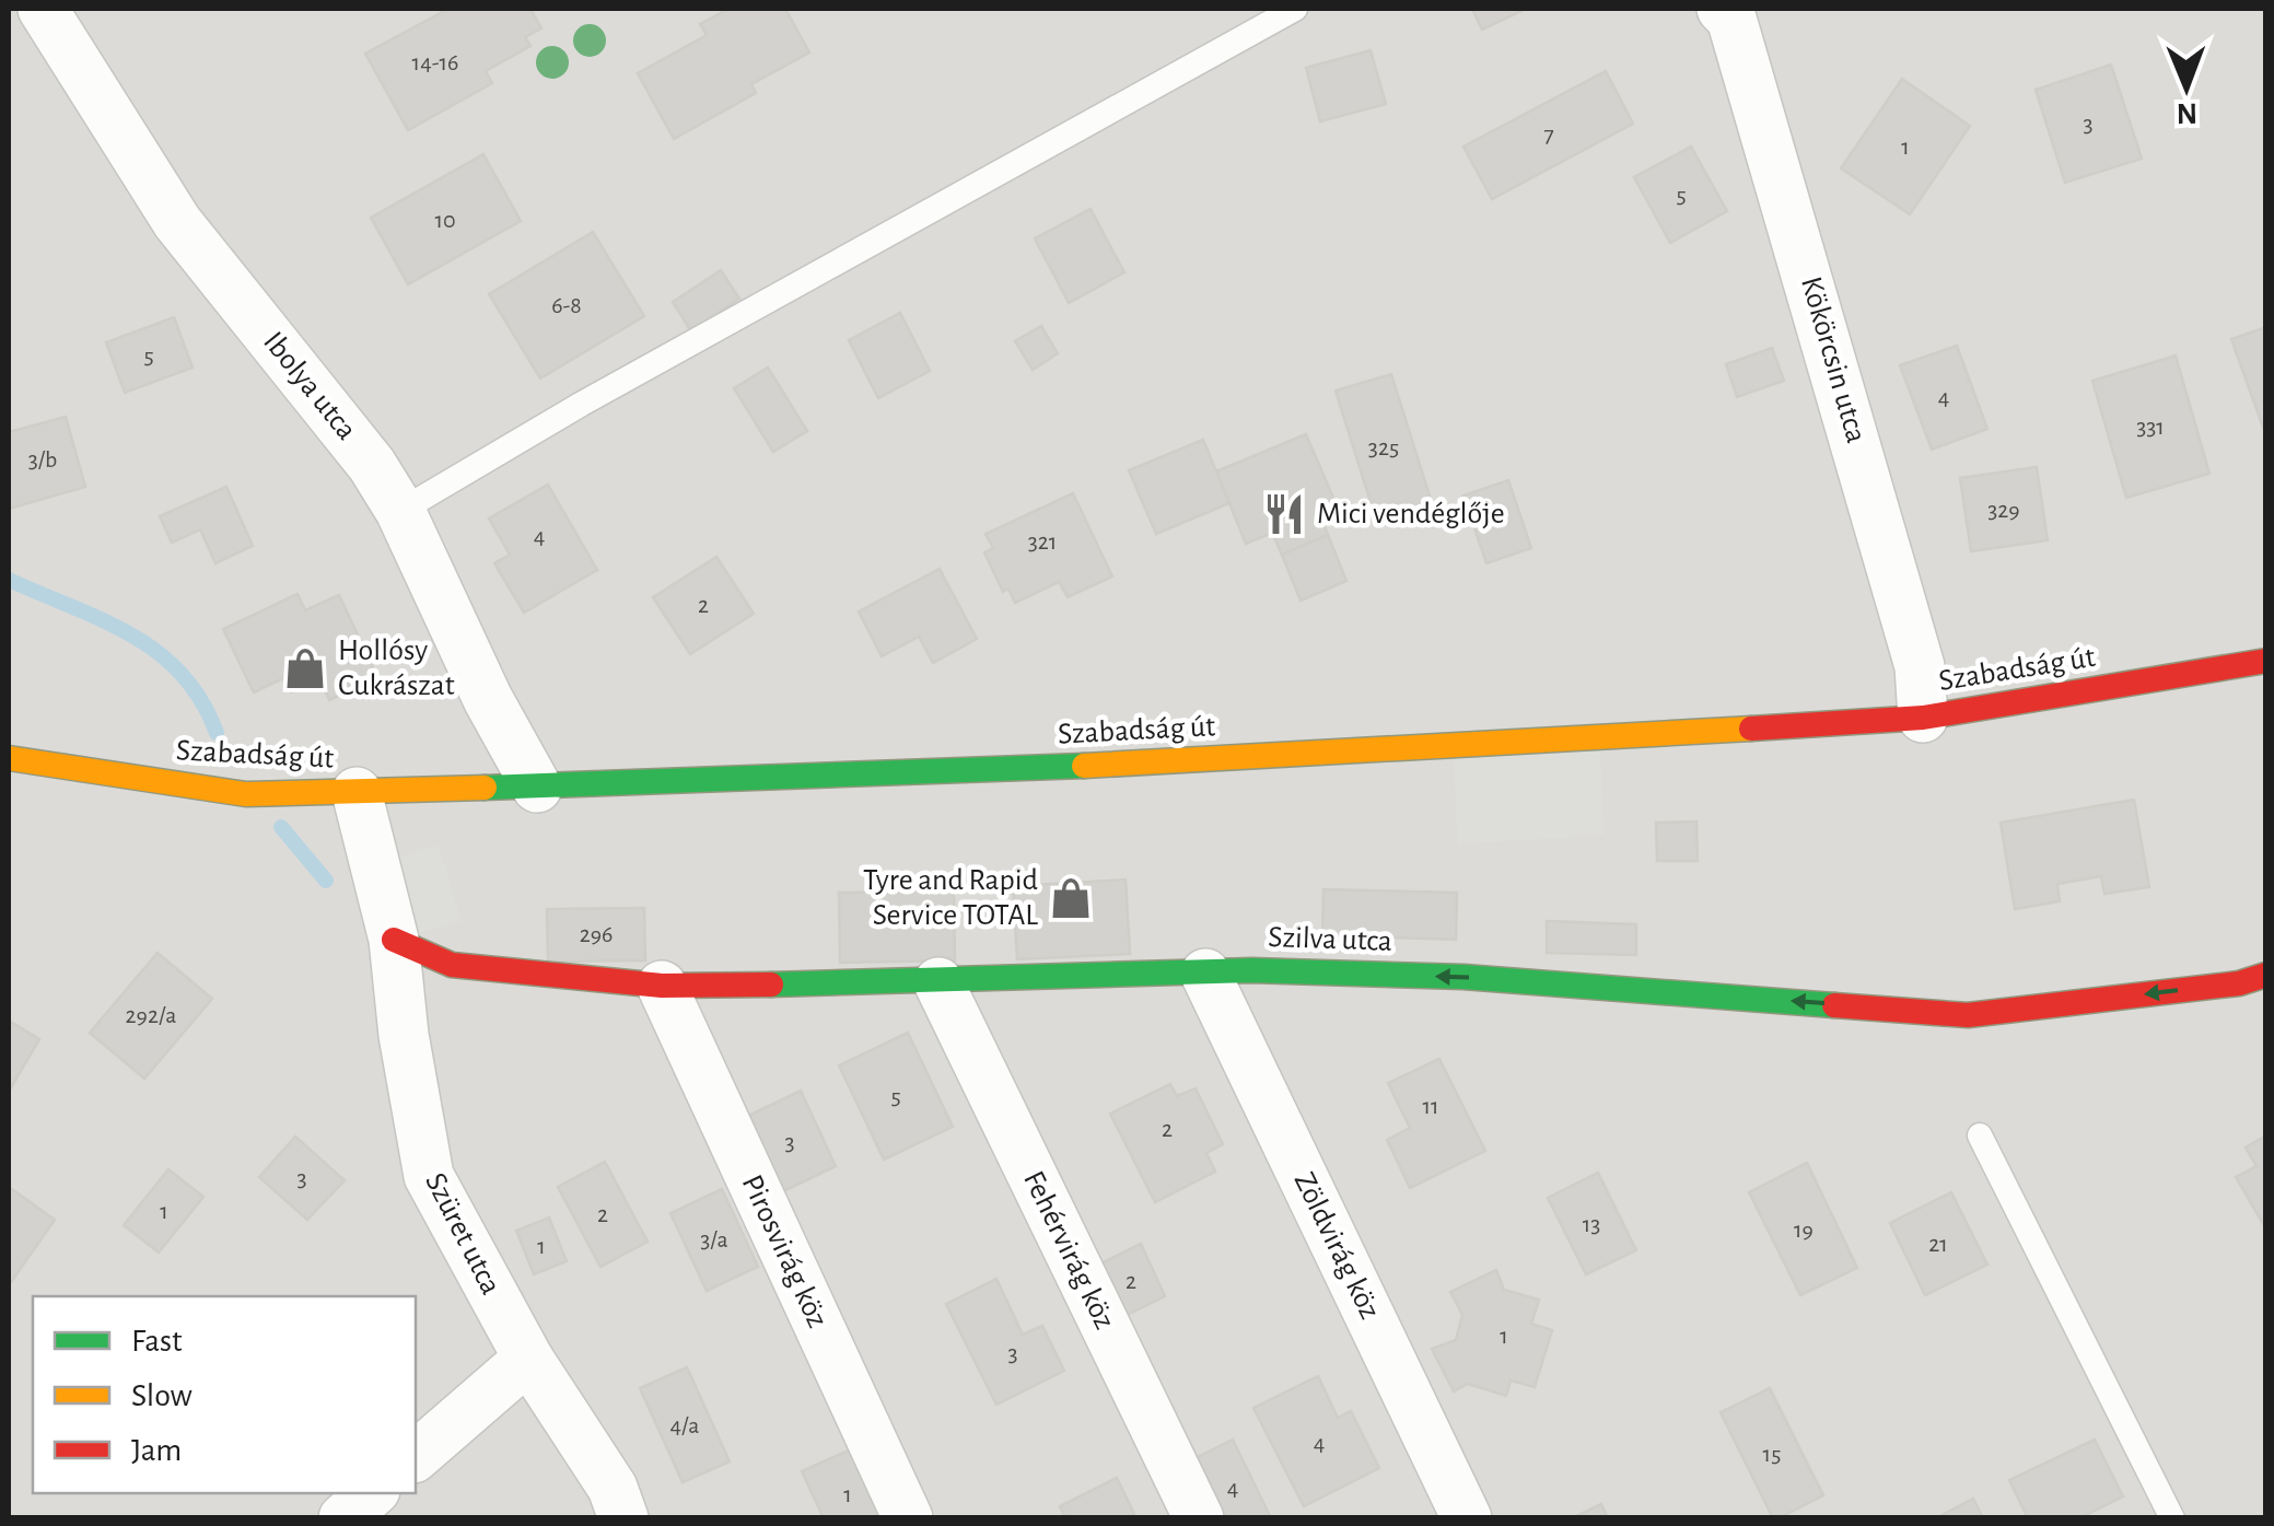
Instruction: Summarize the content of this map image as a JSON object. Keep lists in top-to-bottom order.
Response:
{
  "streets": {
    "main road": ["Szabadság út", "Szilva utca"],
    "street": [
      "Kökörcsin utca",
      "Ibolya utca",
      "Szüret utca",
      "Zöldvirág köz",
      "Fehérvirág köz",
      "Pirosvirág köz"
    ]
  },
  "crossings": [
    ["Kökörcsin utca", "Szabadság út"],
    ["Ibolya utca", "Szabadság út"],
    ["Szabadság út", "Szüret utca"],
    ["Szilva utca", "Szüret utca"],
    ["Szilva utca", "Zöldvirág köz"],
    ["Szilva utca", "Fehérvirág köz"],
    ["Szilva utca", "Pirosvirág köz"]
  ],
  "one_way": ["Szilva utca"],
  "places": {
    "restaurant": ["Mici vendéglője"],
    "shop": ["Hollósy Cukrászat", "Tyre and Rapid Service TOTAL"]
  },
  "house_numbers": [
    "14-16",
    "3",
    "7",
    "1",
    "5",
    "10",
    "6-8",
    "5",
    "4",
    "331",
    "325",
    "3/b",
    "329",
    "4",
    "321",
    "2",
    "296",
    "292/a",
    "5",
    "11",
    "2",
    "3",
    "3",
    "1",
    "2",
    "13",
    "19",
    "3/a",
    "21",
    "1",
    "2",
    "1",
    "3",
    "4/a",
    "4",
    "15",
    "4",
    "1"
  ],
  "legend": ["Fast", "Slow", "Jam"],
  "north": "bottom"
}
